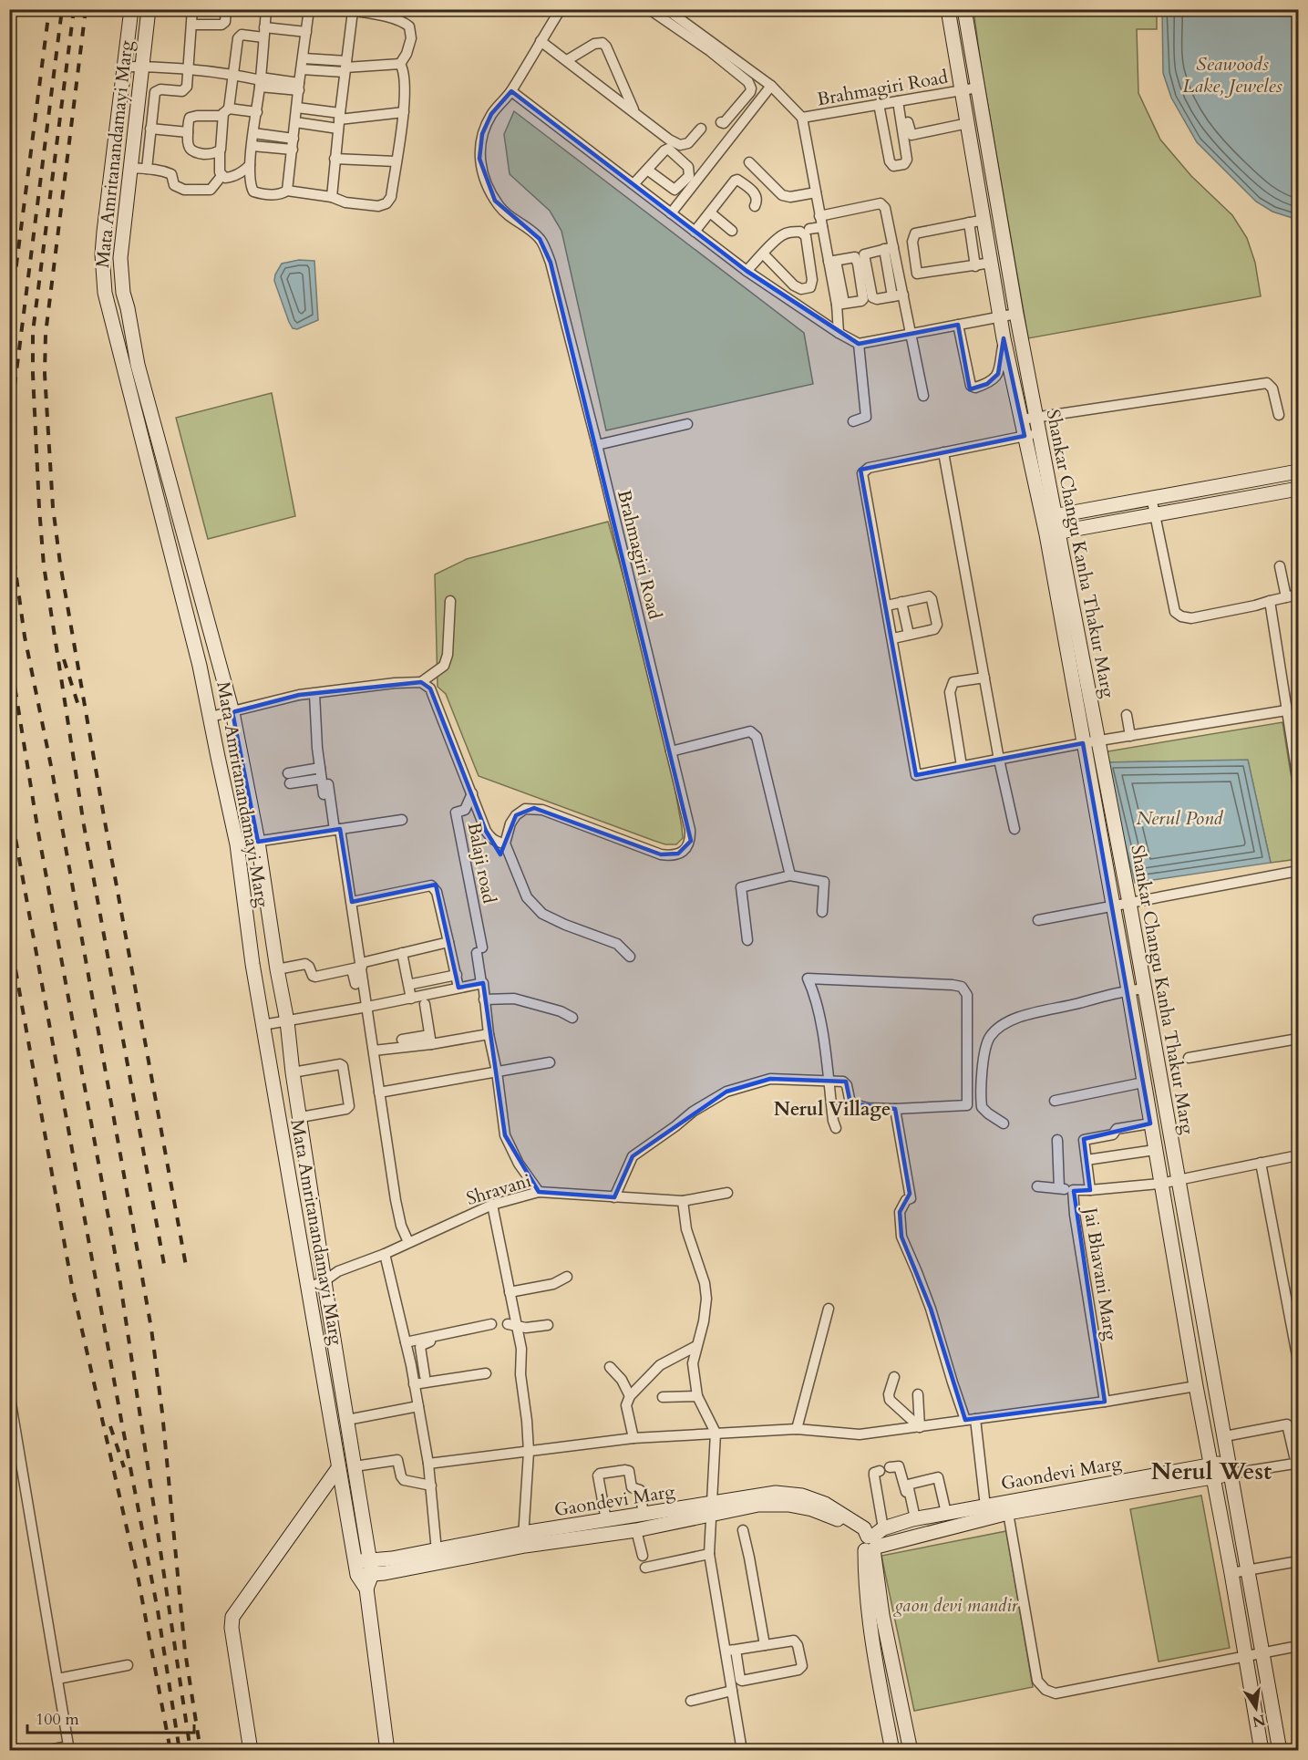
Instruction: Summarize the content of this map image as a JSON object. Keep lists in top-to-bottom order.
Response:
{
  "streets": {
    "street": [
      "Brahmagiri Road",
      "Mata Amritanandamayi Marg",
      "Shankar Changu Kanha Thakur Marg",
      "Balaji road",
      "Shravani",
      "Jai Bhavani Marg",
      "Gaondevi Marg"
    ]
  },
  "crossings": [
    ["Brahmagiri Road", "Shankar Changu Kanha Thakur Marg"],
    ["Mata Amritanandamayi Marg", "Shravani"],
    ["Mata Amritanandamayi Marg", "Gaondevi Marg"],
    ["Shankar Changu Kanha Thakur Marg", "Jai Bhavani Marg"],
    ["Shankar Changu Kanha Thakur Marg", "Gaondevi Marg"]
  ],
  "districts": ["Nerul Village", "Nerul West"],
  "water": ["Seawoods Lake, Jeweles", "Nerul Pond"],
  "parks": ["gaon devi mandir"],
  "scale_bar": "100 m",
  "north": "bottom"
}
